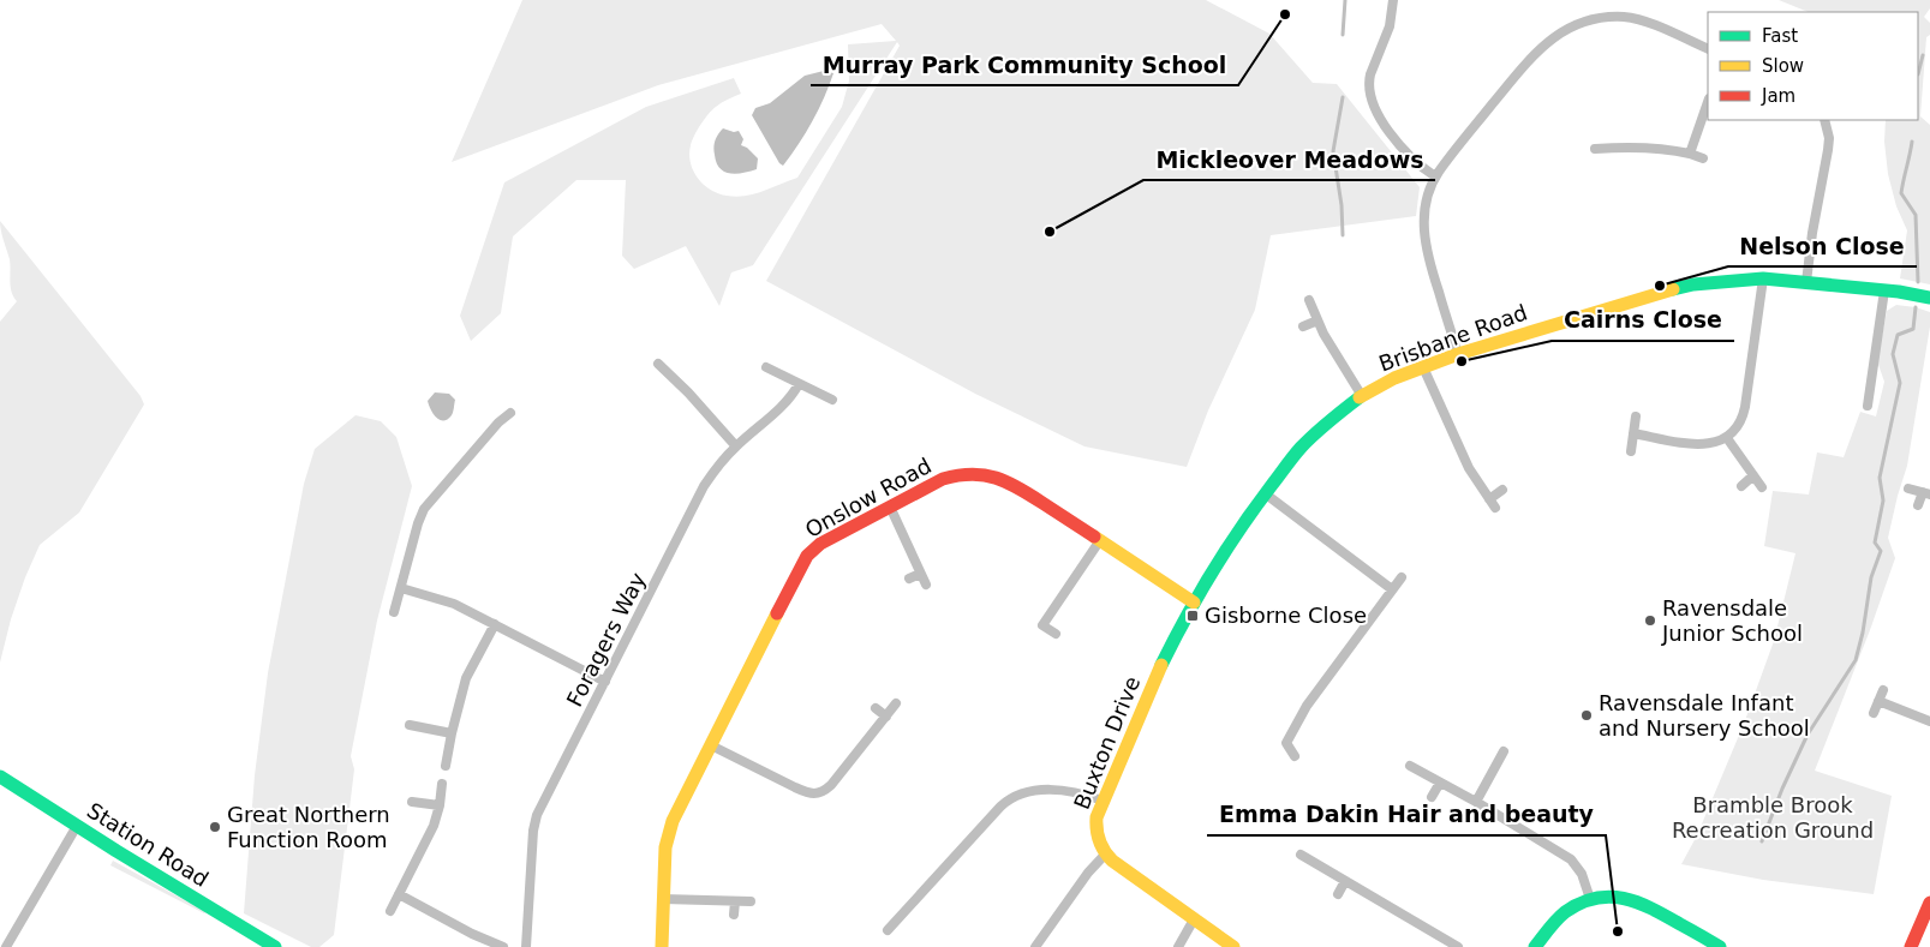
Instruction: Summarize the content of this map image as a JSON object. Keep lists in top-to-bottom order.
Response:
{
  "streets": {
    "street": [
      "Brisbane Road",
      "Onslow Road",
      "Foragers Way",
      "Buxton Drive",
      "Station Road"
    ]
  },
  "crossings": [
    ["Brisbane Road", "Onslow Road"],
    ["Brisbane Road", "Buxton Drive"],
    ["Onslow Road", "Buxton Drive"]
  ],
  "parks": ["Bramble Brook Recreation Ground"],
  "places": {
    "other": [
      "Murray Park Community School",
      "Mickleover Meadows",
      "Nelson Close",
      "Cairns Close",
      "Ravensdale Junior School",
      "Ravensdale Infant and Nursery School",
      "Great Northern Function Room",
      "Emma Dakin Hair and beauty"
    ],
    "transit": ["Gisborne Close"]
  },
  "legend": ["Fast", "Slow", "Jam"]
}
